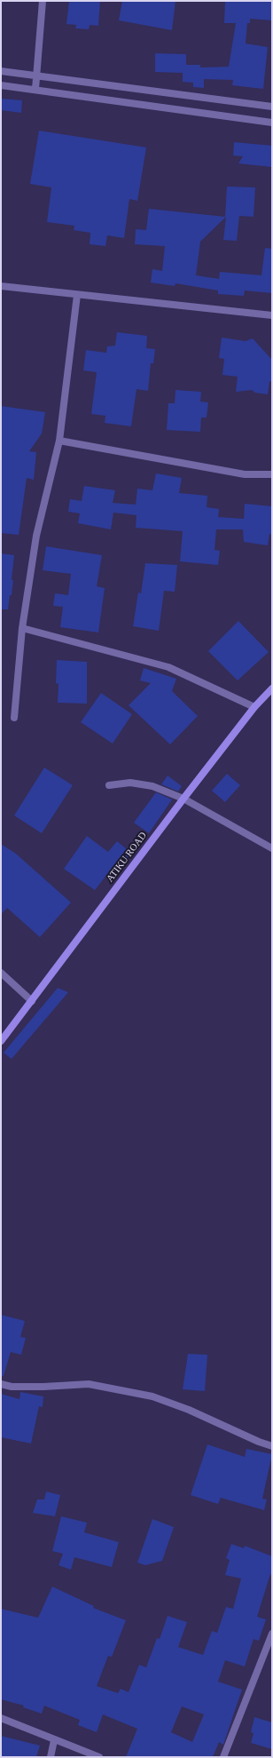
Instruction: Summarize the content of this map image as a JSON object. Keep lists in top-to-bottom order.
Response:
{
  "streets": {
    "street": ["ATIKU ROAD"]
  }
}
